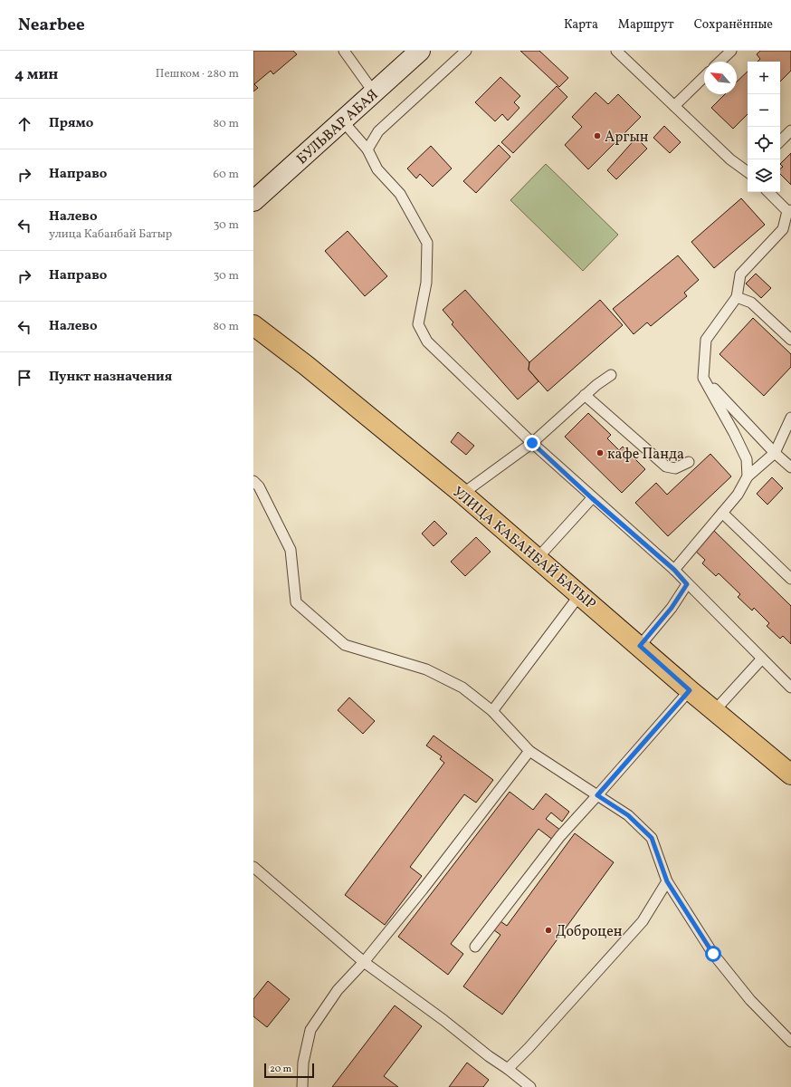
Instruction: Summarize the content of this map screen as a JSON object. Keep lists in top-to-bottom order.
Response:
{
  "streets": {
    "main road": ["БУЛЬВАР АБАЯ", "УЛИЦА КАБАНБАЙ БАТЫР"]
  },
  "places": ["Аргын", "кафе Панда", "Доброцен"],
  "scale_bar": "20 m",
  "north": "top left",
  "page": {
    "header": "Nearbee",
    "nav": ["Карта", "Маршрут", "Сохранённые"],
    "heading": ["4 мин", "Пешком · 280 m"],
    "map_buttons": ["+", "−"],
    "list": [
      ["Прямо", "80 m"],
      ["Направо", "60 m"],
      ["Налево", "улица Кабанбай Батыр", "30 m"],
      ["Направо", "30 m"],
      ["Налево", "80 m"],
      "Пункт назначения"
    ],
    "scale": "20 m"
  }
}
